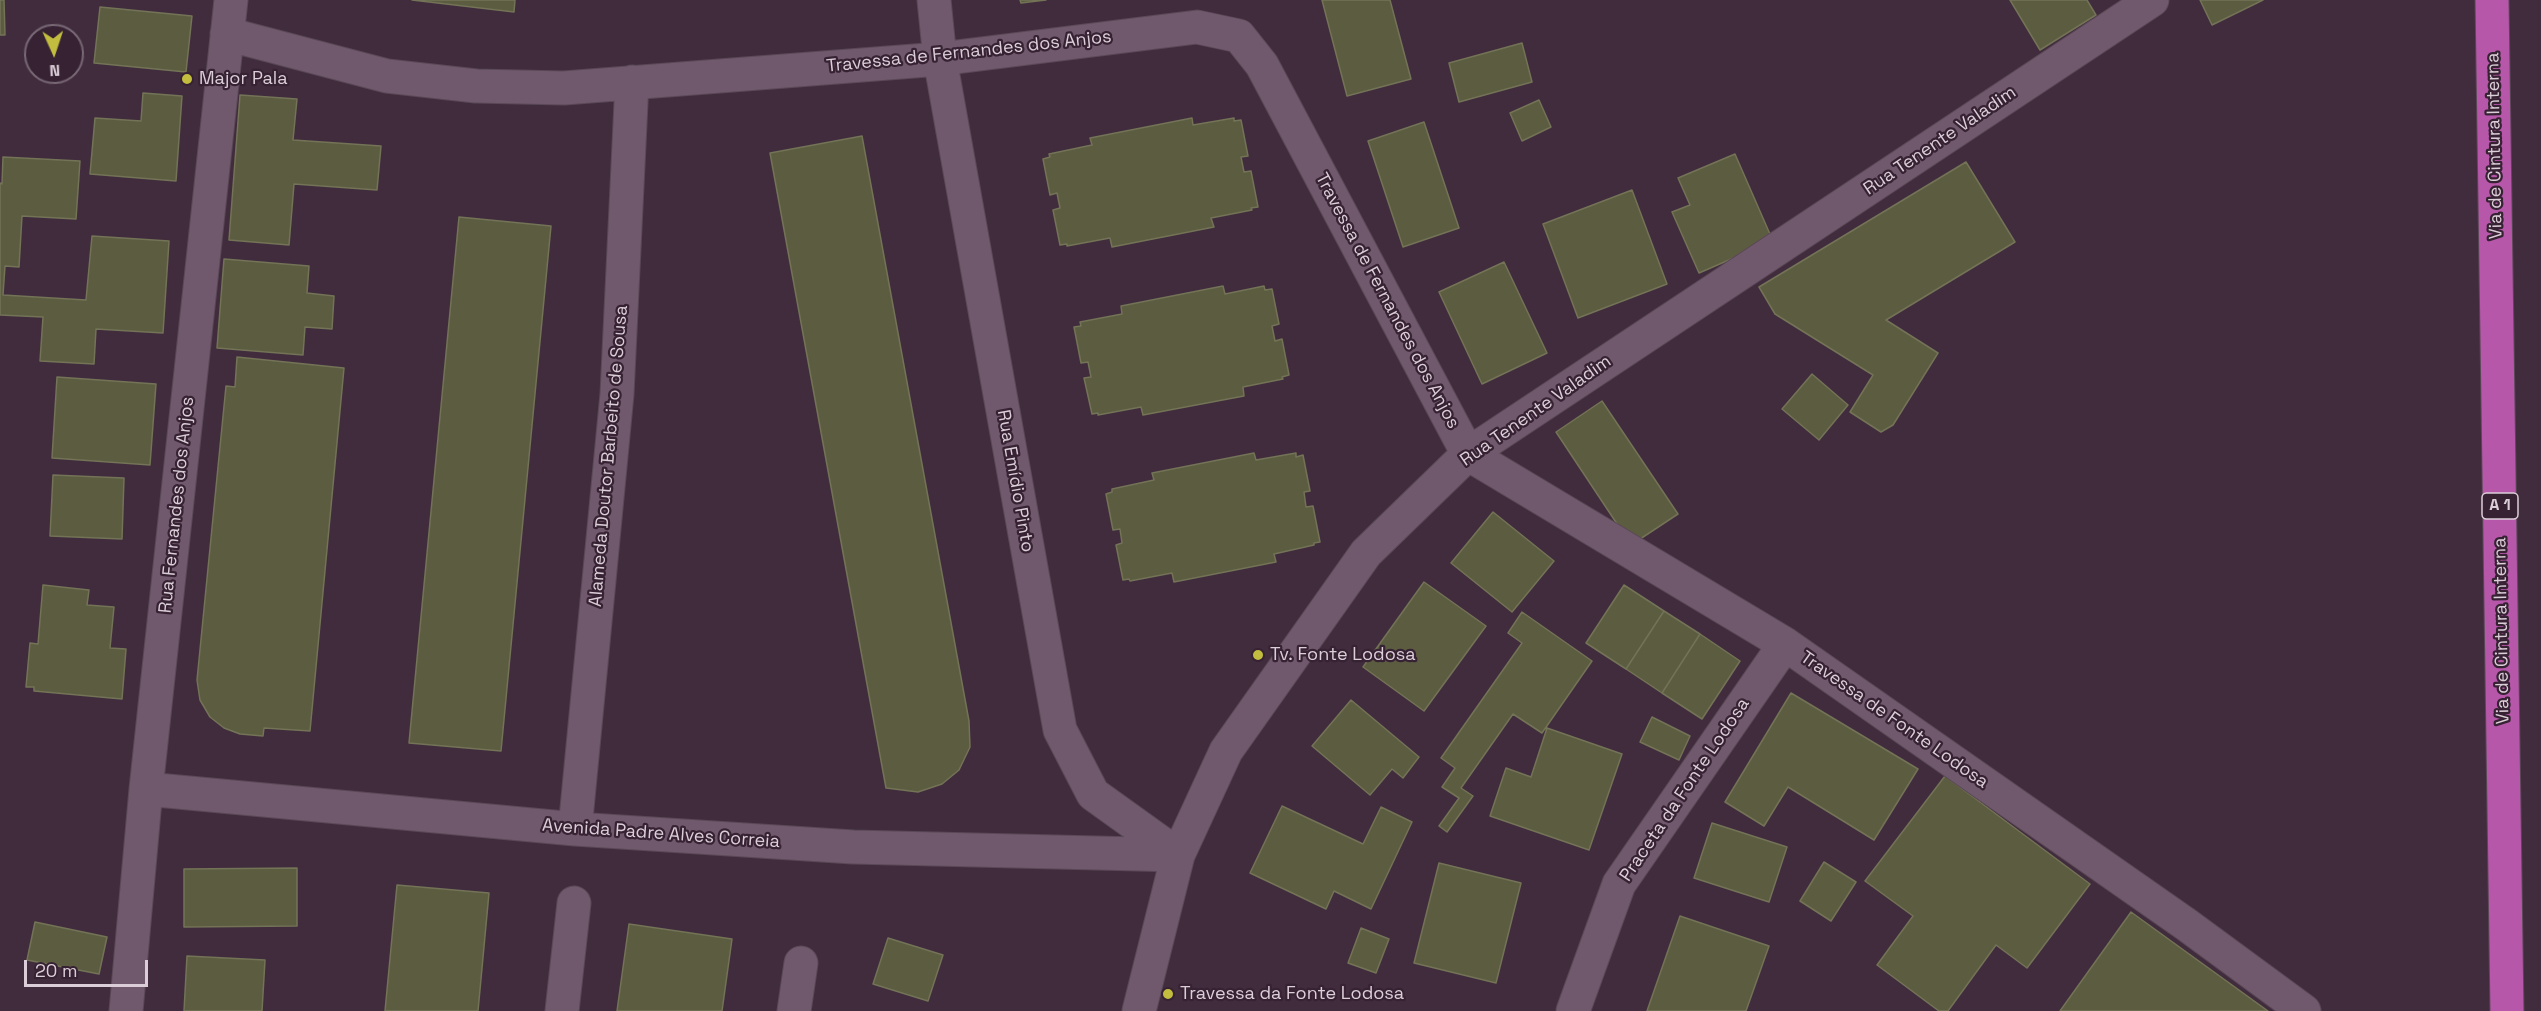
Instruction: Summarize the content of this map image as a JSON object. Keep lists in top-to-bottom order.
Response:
{
  "streets": {
    "highway": ["Via de Cintura Interna", "A 1"],
    "street": [
      "Travessa de Fernandes dos Anjos",
      "Rua Tenente Valadim",
      "Alameda Doutor Barbeito de Sousa",
      "Rua Emídio Pinto",
      "Rua Fernandes dos Anjos",
      "Travessa de Fonte Lodosa",
      "Praceta da Fonte Lodosa",
      "Avenida Padre Alves Correia"
    ]
  },
  "crossings": [
    ["Travessa de Fernandes dos Anjos", "Rua Tenente Valadim"],
    ["Travessa de Fernandes dos Anjos", "Alameda Doutor Barbeito de Sousa"],
    ["Travessa de Fernandes dos Anjos", "Rua Emídio Pinto"],
    ["Travessa de Fernandes dos Anjos", "Rua Fernandes dos Anjos"],
    ["Travessa de Fernandes dos Anjos", "Travessa de Fonte Lodosa"],
    ["Rua Tenente Valadim", "Rua Emídio Pinto"],
    ["Rua Tenente Valadim", "Travessa de Fonte Lodosa"],
    ["Rua Tenente Valadim", "Avenida Padre Alves Correia"],
    ["Alameda Doutor Barbeito de Sousa", "Avenida Padre Alves Correia"],
    ["Rua Emídio Pinto", "Avenida Padre Alves Correia"],
    ["Rua Fernandes dos Anjos", "Avenida Padre Alves Correia"],
    ["Travessa de Fonte Lodosa", "Praceta da Fonte Lodosa"]
  ],
  "places": ["Major Pala", "Tv. Fonte Lodosa", "Travessa da Fonte Lodosa"],
  "scale_bar": "20 m",
  "north": "bottom"
}
